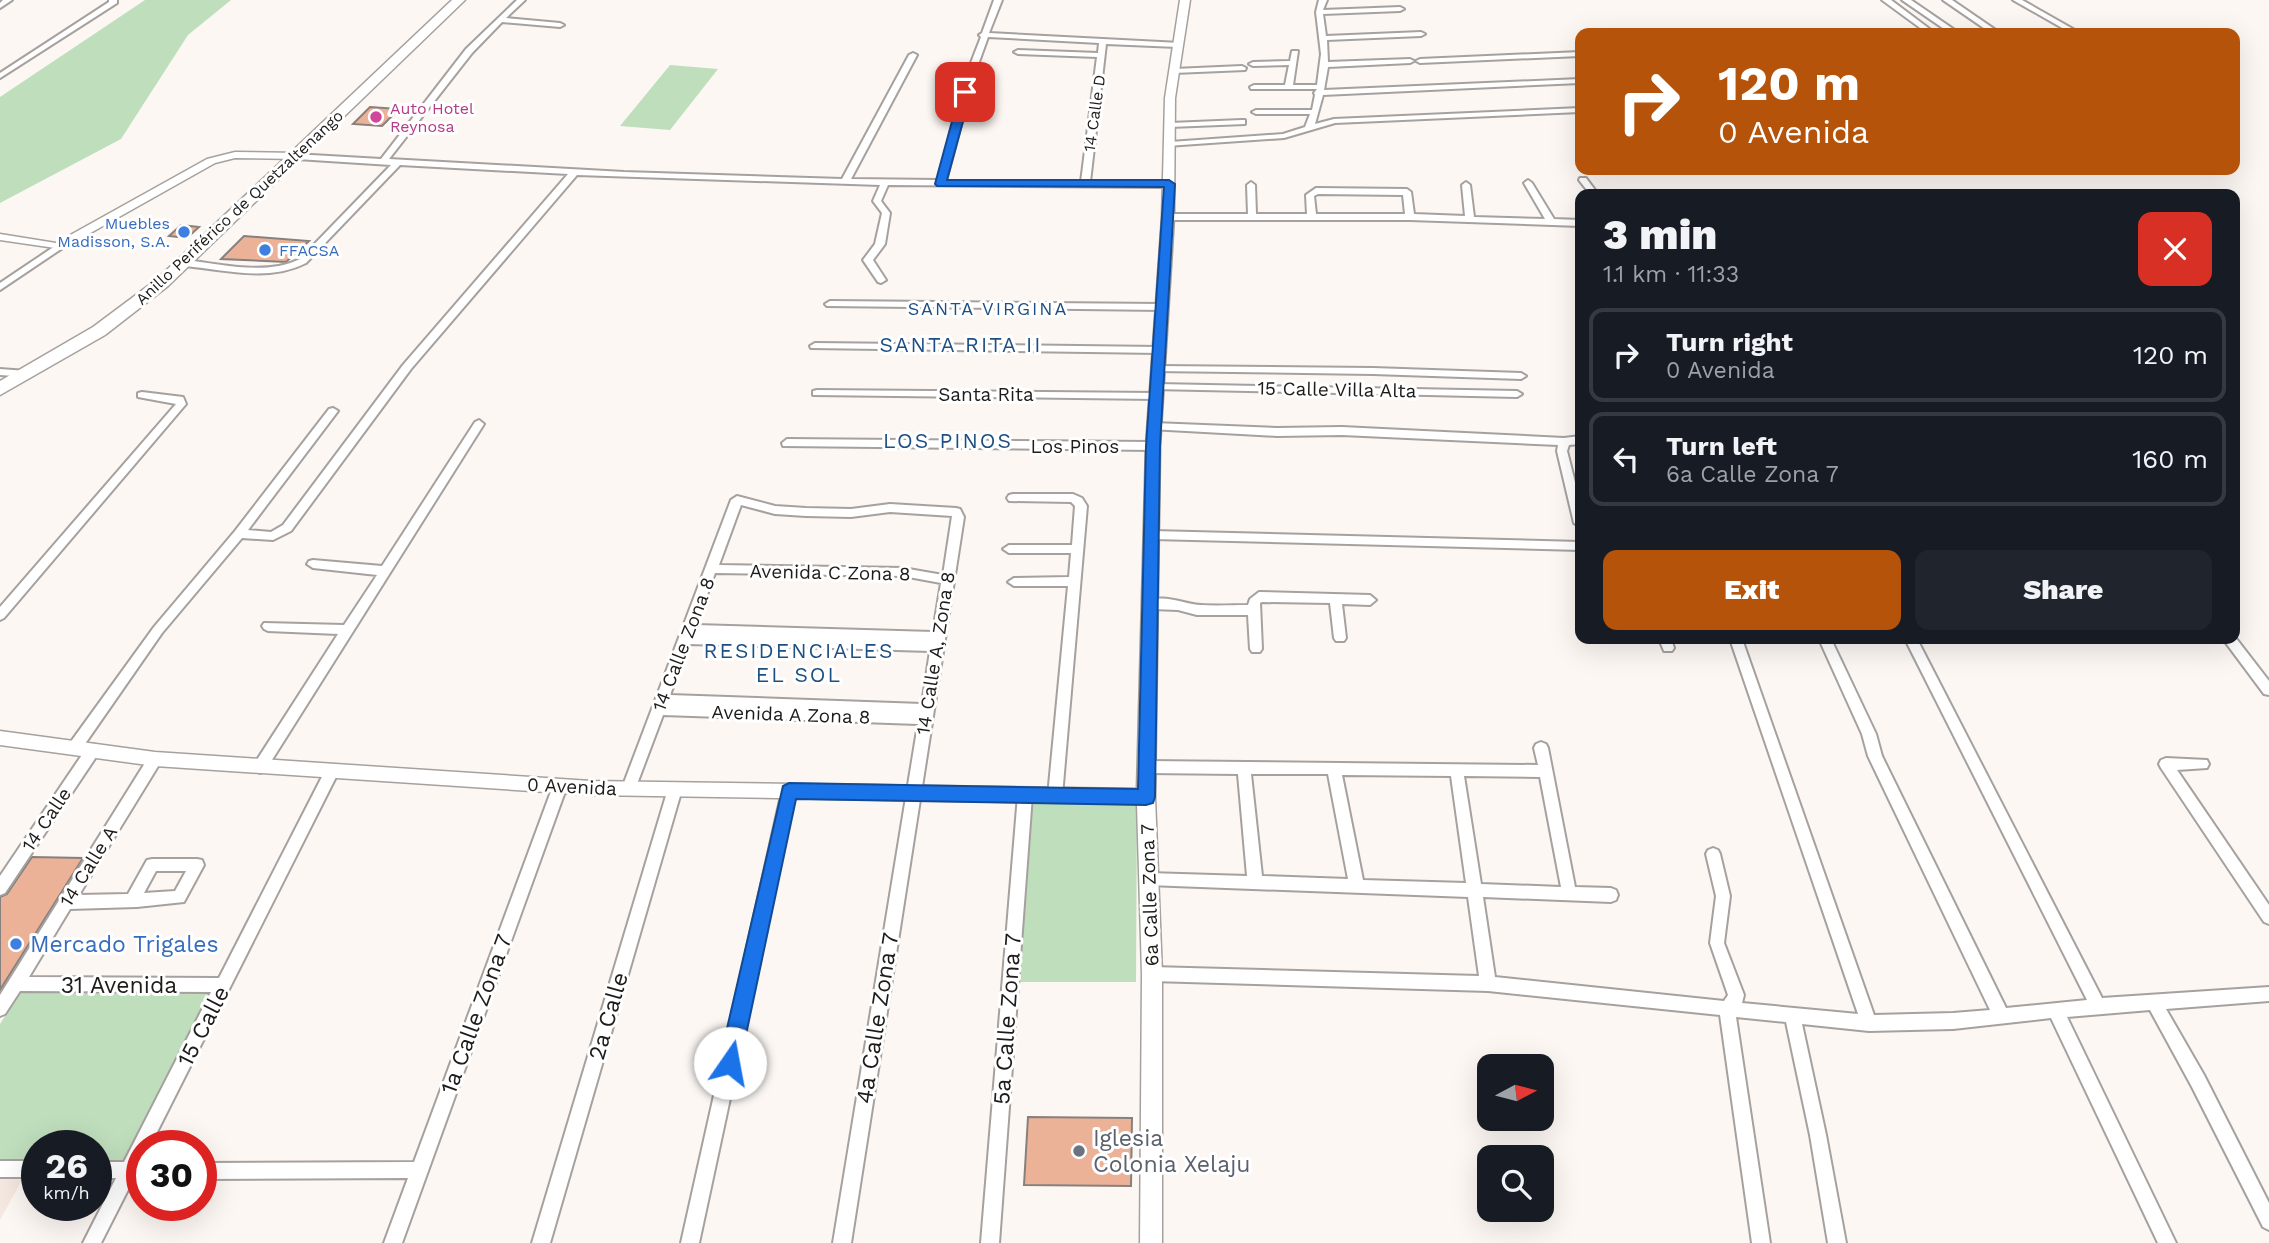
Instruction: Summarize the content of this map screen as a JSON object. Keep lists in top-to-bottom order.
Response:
{
  "streets": {
    "highway": ["Anillo Periférico de Quetzaltenango"],
    "street": [
      "14 Calle D",
      "15 Calle Villa Alta",
      "Santa Rita",
      "Los Pinos",
      "Avenida C Zona 8",
      "14 Calle Zona 8",
      "14 Calle A, Zona 8",
      "Avenida A Zona 8",
      "0 Avenida",
      "14 Calle",
      "14 Calle A",
      "6a Calle Zona 7",
      "31 Avenida",
      "1a Calle Zona 7",
      "2a Calle",
      "4a Calle Zona 7",
      "5a Calle Zona 7",
      "15 Calle"
    ]
  },
  "crossings": [
    ["15 Calle Villa Alta", "Santa Rita"],
    ["15 Calle Villa Alta", "6a Calle Zona 7"],
    ["Santa Rita", "6a Calle Zona 7"],
    ["Los Pinos", "6a Calle Zona 7"],
    ["Avenida C Zona 8", "14 Calle Zona 8"],
    ["Avenida C Zona 8", "14 Calle A, Zona 8"],
    ["14 Calle Zona 8", "14 Calle A, Zona 8"],
    ["14 Calle Zona 8", "Avenida A Zona 8"],
    ["14 Calle Zona 8", "0 Avenida"],
    ["14 Calle A, Zona 8", "Avenida A Zona 8"],
    ["14 Calle A, Zona 8", "0 Avenida"],
    ["14 Calle A, Zona 8", "4a Calle Zona 7"],
    ["0 Avenida", "14 Calle"],
    ["0 Avenida", "14 Calle A"],
    ["0 Avenida", "6a Calle Zona 7"],
    ["0 Avenida", "1a Calle Zona 7"],
    ["0 Avenida", "2a Calle"],
    ["0 Avenida", "4a Calle Zona 7"],
    ["0 Avenida", "5a Calle Zona 7"],
    ["0 Avenida", "15 Calle"],
    ["14 Calle A", "31 Avenida"],
    ["31 Avenida", "15 Calle"]
  ],
  "districts": [
    "SANTA VIRGINA",
    "SANTA RITA II",
    "LOS PINOS",
    "RESIDENCIALES EL SOL"
  ],
  "places": [
    "Auto Hotel Reynosa",
    "Muebles Madisson, S.A.",
    "FFACSA",
    "Mercado Trigales",
    "Iglesia Colonia Xelaju"
  ],
  "north": "right",
  "page": {
    "turn": ["120 m", "0 Avenida"],
    "heading": ["3 min", "1.1 km · 11:33"],
    "list": [
      {
        "name": "Turn right",
        "note": "0 Avenida",
        "value": "120 m"
      },
      {
        "name": "Turn left",
        "note": "6a Calle Zona 7",
        "value": "160 m"
      }
    ],
    "buttons": ["Exit", "Share"],
    "speed": "26 km/h",
    "limit": "30"
  }
}
